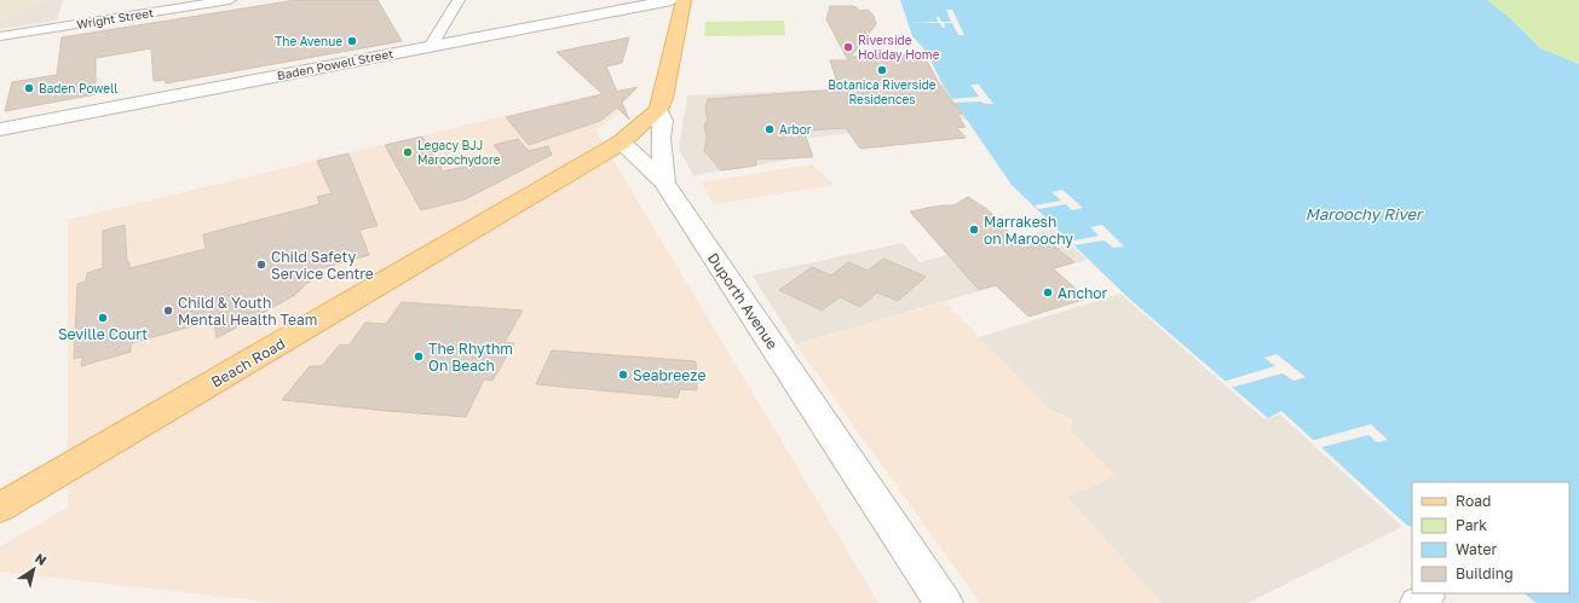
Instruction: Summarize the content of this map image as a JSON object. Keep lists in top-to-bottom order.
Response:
{
  "streets": {
    "main road": ["Beach Road"],
    "street": ["Wright Street", "Baden Powell Street", "Duporth Avenue"]
  },
  "crossings": [
    ["Duporth Avenue", "Beach Road"]
  ],
  "water": ["Maroochy River"],
  "places": [
    "The Avenue",
    "Riverside Holiday Home",
    "Botanica Riverside Residences",
    "Baden Powell",
    "Arbor",
    "Legacy BJJ Maroochydore",
    "Marrakesh on Maroochy",
    "Child Safety Service Centre",
    "Anchor",
    "Child & Youth Mental Health Team",
    "Seville Court",
    "The Rhythm On Beach",
    "Seabreeze"
  ],
  "legend": [
    "Road",
    "Park",
    "Water",
    "Building"
  ],
  "north": "top right"
}
